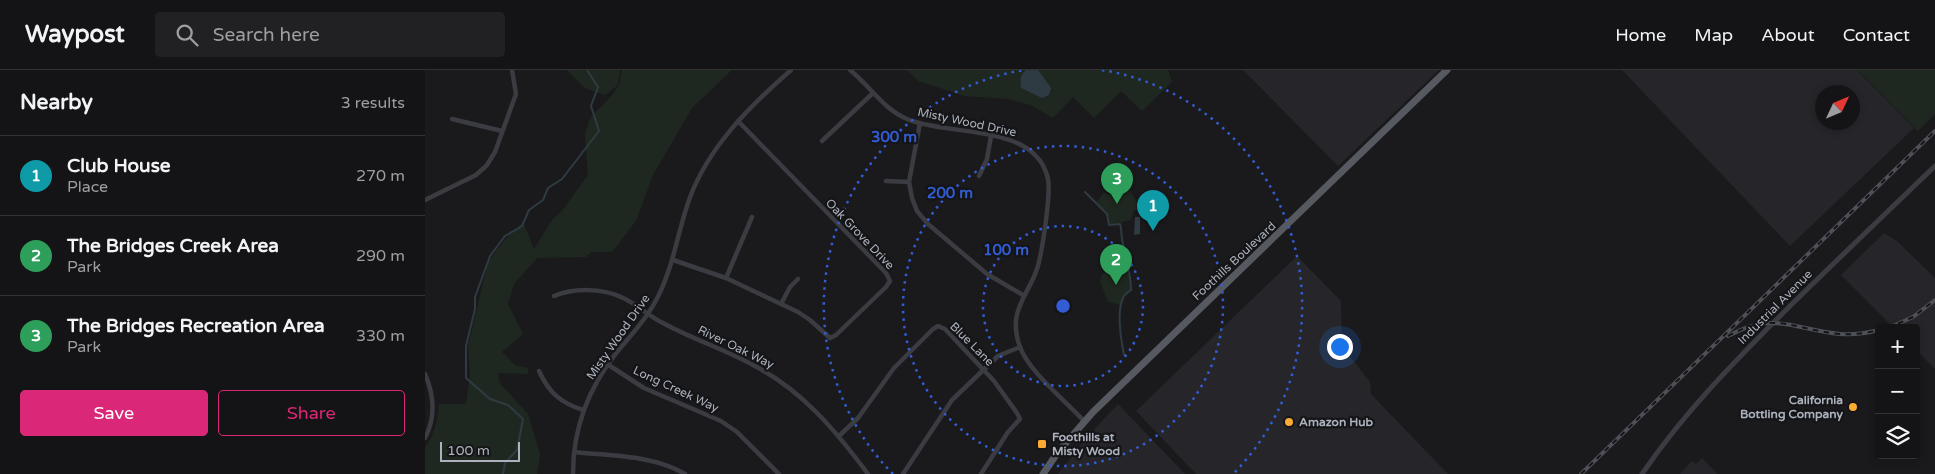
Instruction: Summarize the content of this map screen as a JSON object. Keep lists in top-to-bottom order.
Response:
{
  "streets": {
    "main road": ["Foothills Boulevard"],
    "street": [
      "Misty Wood Drive",
      "Oak Grove Drive",
      "Industrial Avenue",
      "Blue Lane",
      "River Oak Way",
      "Long Creek Way"
    ]
  },
  "crossings": [
    ["Misty Wood Drive", "Oak Grove Drive"],
    ["Misty Wood Drive", "Foothills Boulevard"],
    ["Misty Wood Drive", "River Oak Way"],
    ["Misty Wood Drive", "Long Creek Way"],
    ["Blue Lane", "River Oak Way"]
  ],
  "places": {
    "other": ["California Bottling Company", "Amazon Hub"],
    "transit": ["Foothills at Misty Wood"]
  },
  "scale_bar": "100 m",
  "north": "top right",
  "page": {
    "header": "Waypost",
    "search": "Search here",
    "nav": [
      "Home",
      "Map",
      "About",
      "Contact"
    ],
    "heading": ["Nearby", "3 results"],
    "list": [
      {
        "mark": "1",
        "name": "Club House",
        "note": "Place",
        "value": "270 m"
      },
      {
        "mark": "2",
        "name": "The Bridges Creek Area",
        "note": "Park",
        "value": "290 m"
      },
      {
        "mark": "3",
        "name": "The Bridges Recreation Area",
        "note": "Park",
        "value": "330 m"
      }
    ],
    "pins": ["3", "1", "2"],
    "map_buttons": ["+", "−"],
    "buttons": ["Save", "Share"],
    "scale": "100 m"
  },
  "rings": ["300 m", "200 m", "100 m"]
}
